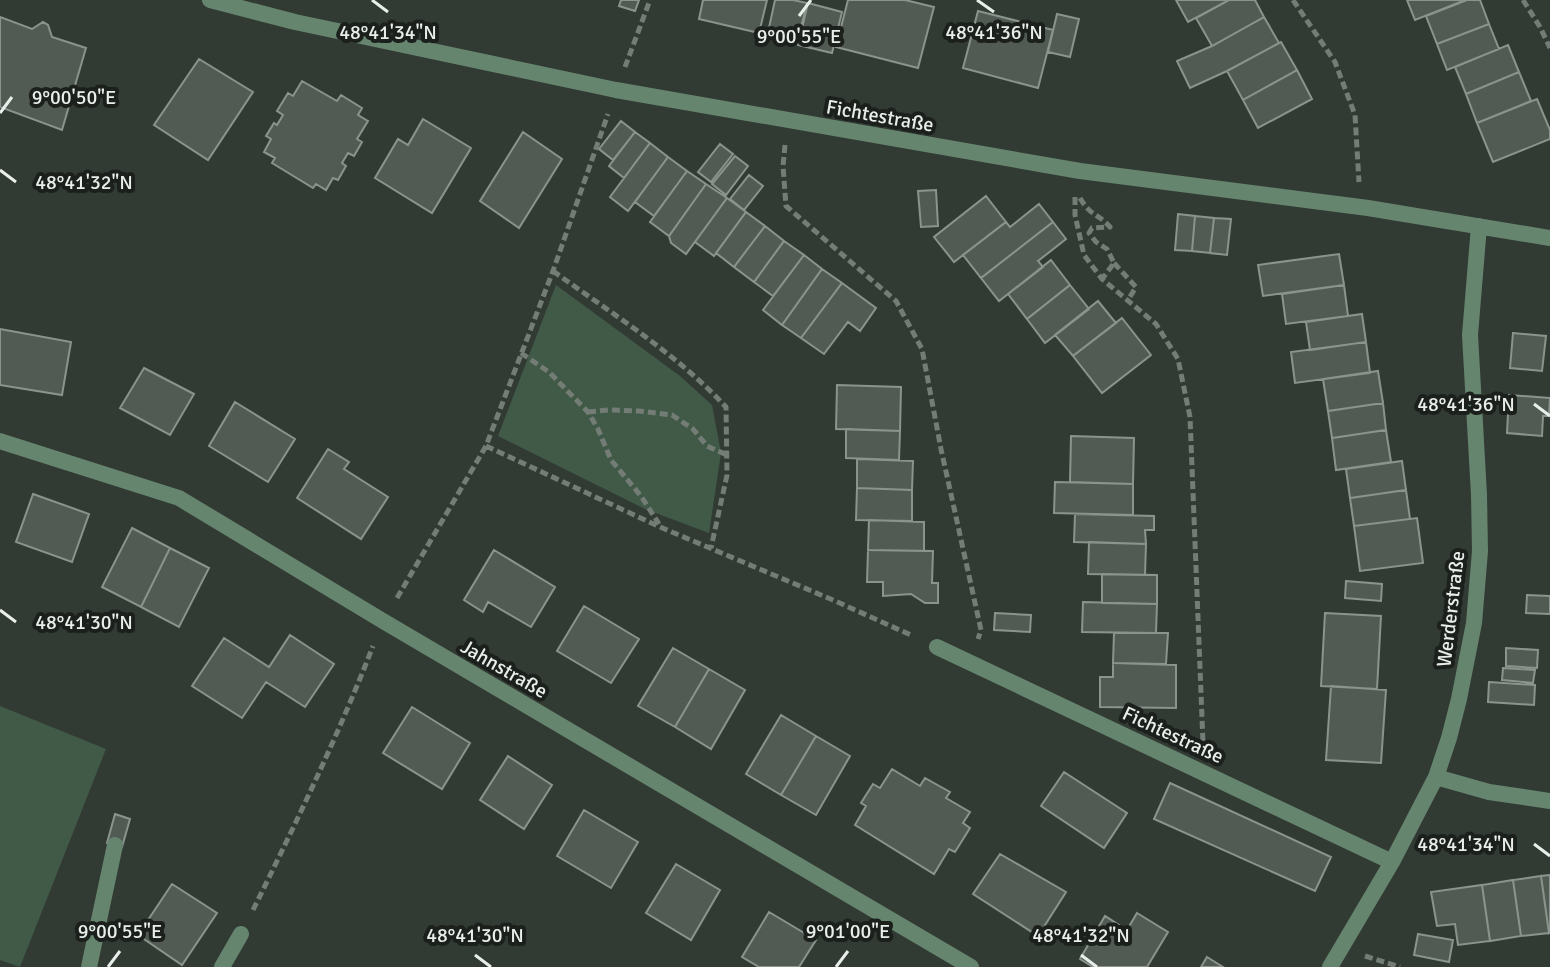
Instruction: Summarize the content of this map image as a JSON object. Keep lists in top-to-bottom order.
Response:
{
  "streets": {
    "street": ["Fichtestraße", "Werderstraße", "Jahnstraße"]
  },
  "crossings": [
    ["Fichtestraße", "Werderstraße"]
  ],
  "coordinates": [
    "48°41'36\"N",
    "48°41'34\"N",
    "9°00'55\"E",
    "9°00'50\"E",
    "48°41'32\"N",
    "48°41'30\"N",
    "9°01'00\"E"
  ]
}
